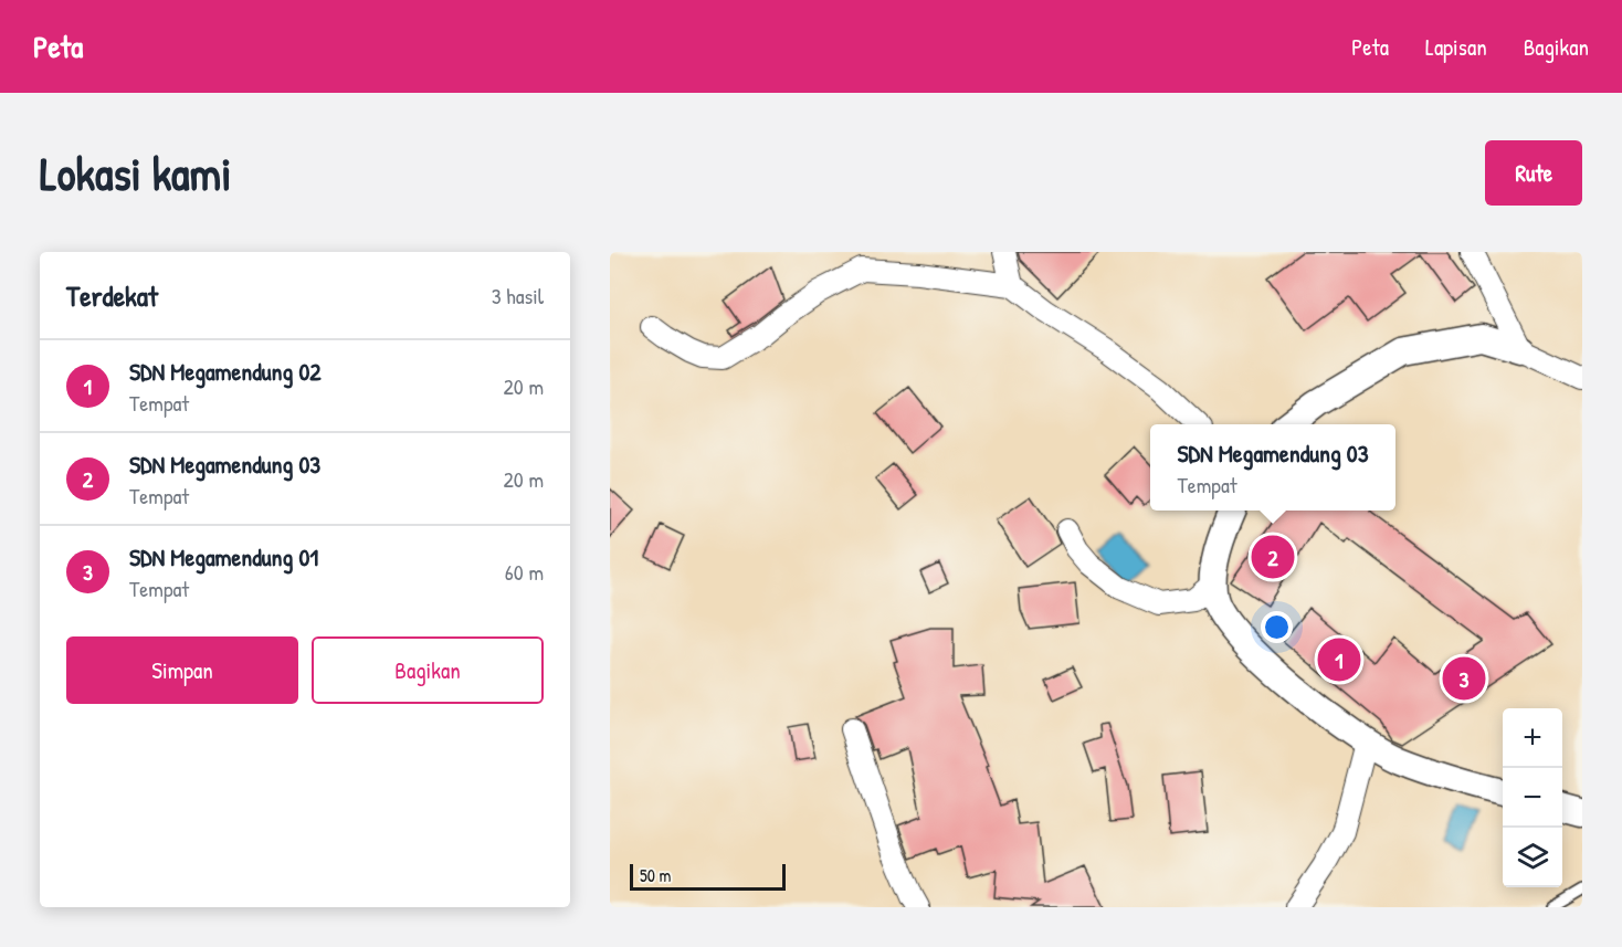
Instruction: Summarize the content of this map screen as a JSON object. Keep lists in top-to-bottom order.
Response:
{
  "scale_bar": "50 m",
  "page": {
    "header": "Peta",
    "nav": ["Peta", "Lapisan", "Bagikan"],
    "buttons": [
      "Rute",
      ["Simpan", "Bagikan"]
    ],
    "title": "Lokasi kami",
    "heading": ["Terdekat", "3 hasil"],
    "list": [
      {
        "mark": "1",
        "name": "SDN Megamendung 02",
        "note": "Tempat",
        "value": "20 m"
      },
      {
        "mark": "2",
        "name": "SDN Megamendung 03",
        "note": "Tempat",
        "value": "20 m"
      },
      {
        "mark": "3",
        "name": "SDN Megamendung 01",
        "note": "Tempat",
        "value": "60 m"
      }
    ],
    "popup": ["SDN Megamendung 03", "Tempat"],
    "pins": ["2", "1", "3"],
    "map_buttons": ["+", "−"],
    "scale": "50 m"
  }
}
